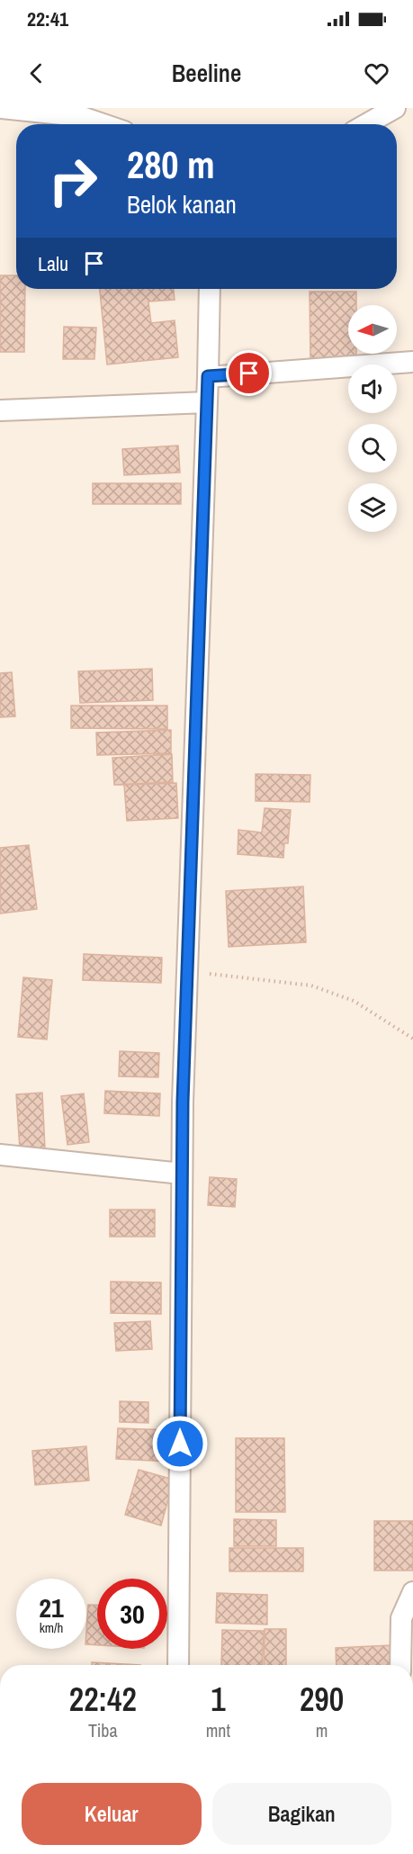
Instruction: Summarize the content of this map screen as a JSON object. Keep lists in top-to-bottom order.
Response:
{
  "north": "left",
  "page": {
    "status": "22:41",
    "header": "Beeline",
    "turn": ["280 m", "Belok kanan"],
    "then": "Lalu",
    "speed": "21 km/h",
    "limit": "30",
    "eta": [
      "22:42",
      "Tiba",
      "1",
      "mnt",
      "290",
      "m"
    ],
    "buttons": ["Keluar", "Bagikan"]
  }
}
